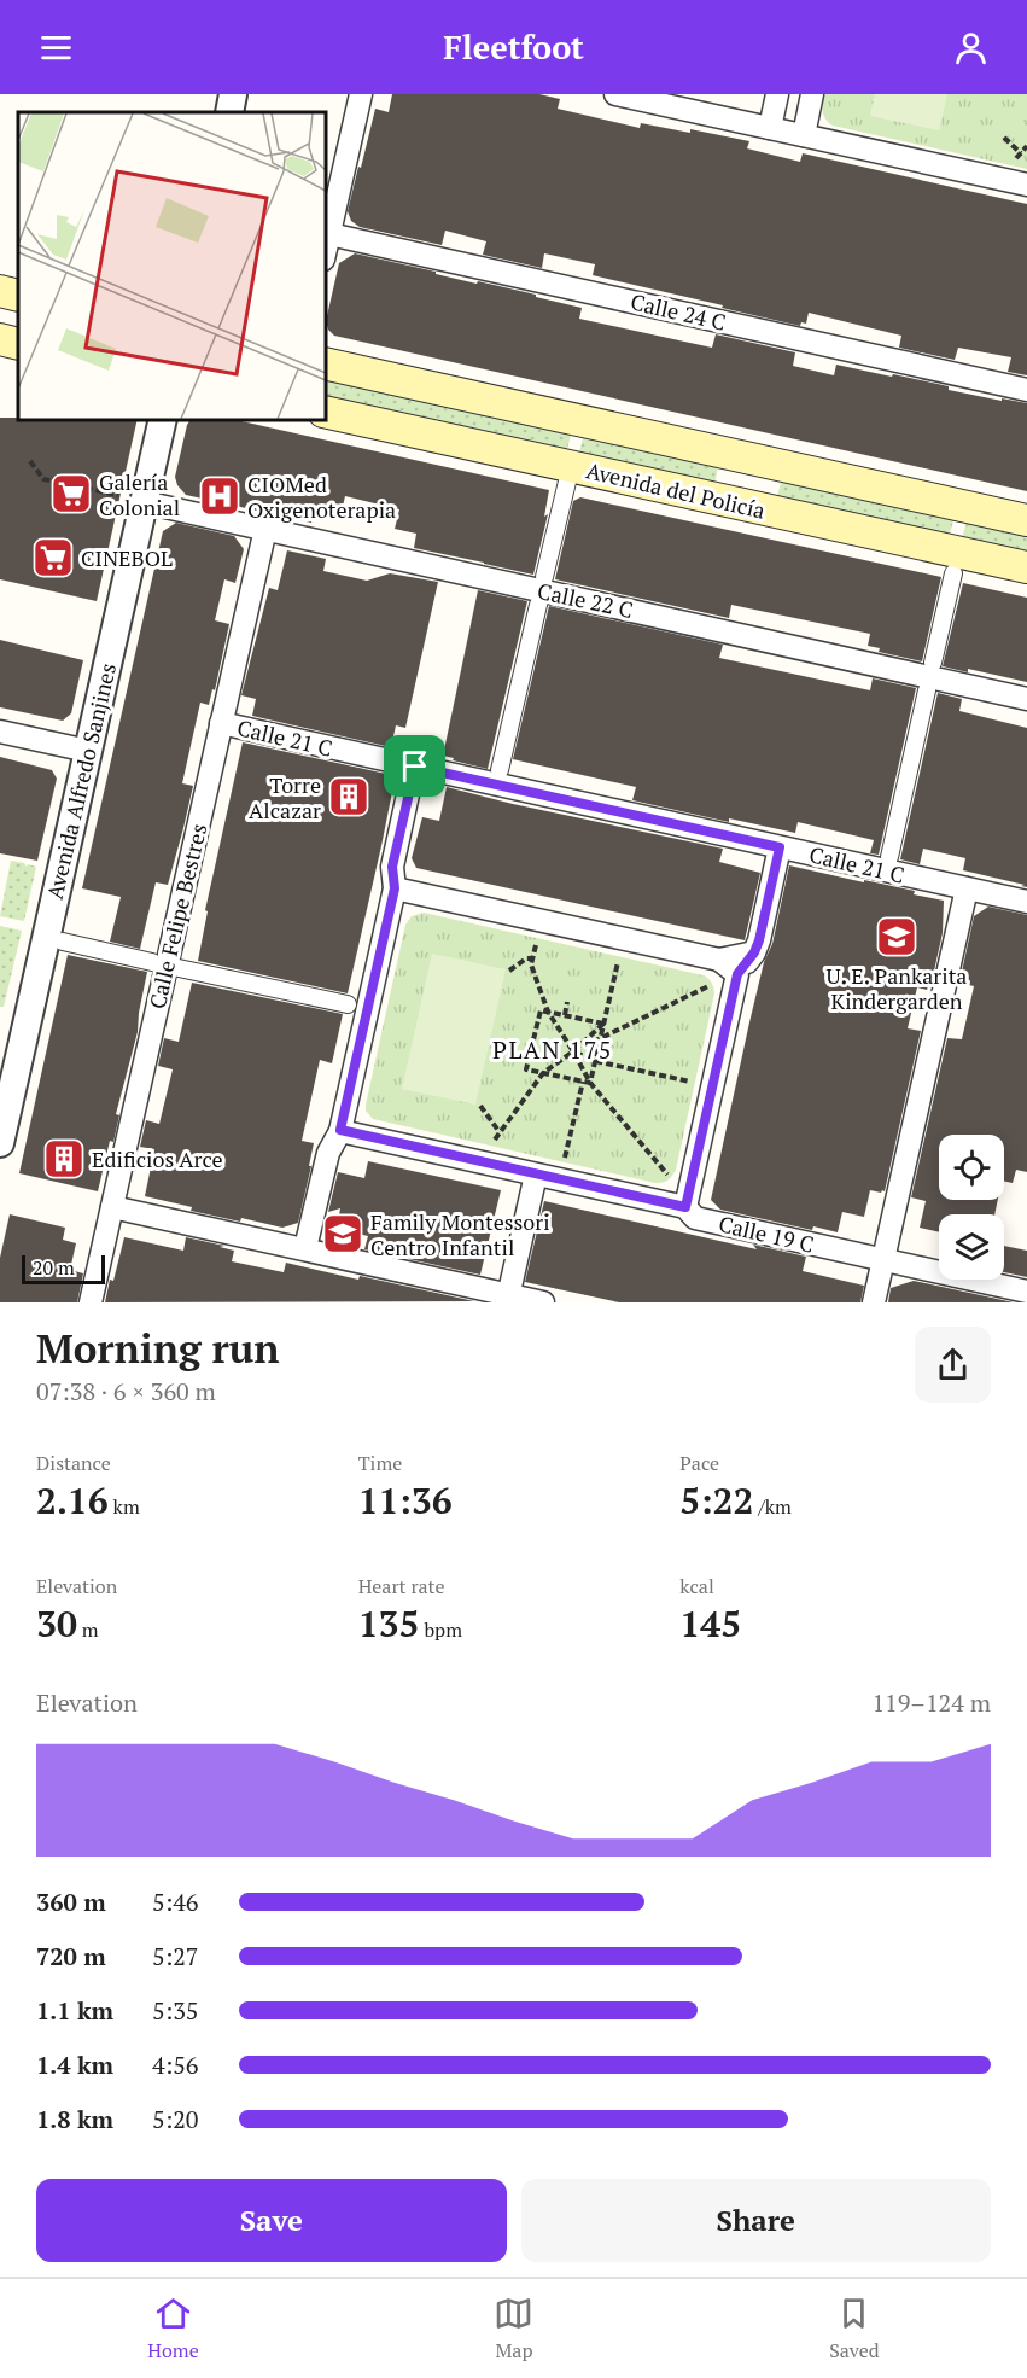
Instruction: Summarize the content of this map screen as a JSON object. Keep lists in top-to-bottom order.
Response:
{
  "streets": {
    "main road": ["Avenida del Policía"],
    "street": [
      "Calle 24 C",
      "Calle 22 C",
      "Calle 21 C",
      "Avenida Alfredo Sanjines",
      "Calle Felipe Bestres",
      "Calle 19 C"
    ]
  },
  "crossings": [
    ["Calle 22 C", "Avenida Alfredo Sanjines"],
    ["Calle 22 C", "Calle Felipe Bestres"],
    ["Calle 21 C", "Calle Felipe Bestres"]
  ],
  "districts": ["PLAN 175"],
  "places": {
    "supermarket": ["Galería Colonial", "CINEBOL"],
    "hospital": ["CIOMed Oxigenoterapia"],
    "building": ["Torre Alcazar", "Edificios Arce"],
    "school or university": ["U. E. Pankarita Kindergarden", "Family Montessori Centro Infantil"]
  },
  "scale_bar": "20 m",
  "page": {
    "header": "Fleetfoot",
    "scale": "20 m",
    "heading": ["Morning run", "07:38 · 6 × 360 m"],
    "stats": [
      ["Distance", "2.16 km"],
      ["Time", "11:36"],
      ["Pace", "5:22 /km"],
      ["Elevation", "30 m"],
      ["Heart rate", "135 bpm"],
      ["kcal", "145"]
    ],
    "chart": ["Elevation", "119–124 m"],
    "list": [
      {
        "name": "360 m",
        "note": "5:46"
      },
      {
        "name": "720 m",
        "note": "5:27"
      },
      {
        "name": "1.1 km",
        "note": "5:35"
      },
      {
        "name": "1.4 km",
        "note": "4:56"
      },
      {
        "name": "1.8 km",
        "note": "5:20"
      }
    ],
    "buttons": ["Save", "Share"],
    "tabs": ["Home", "Map", "Saved"]
  }
}
